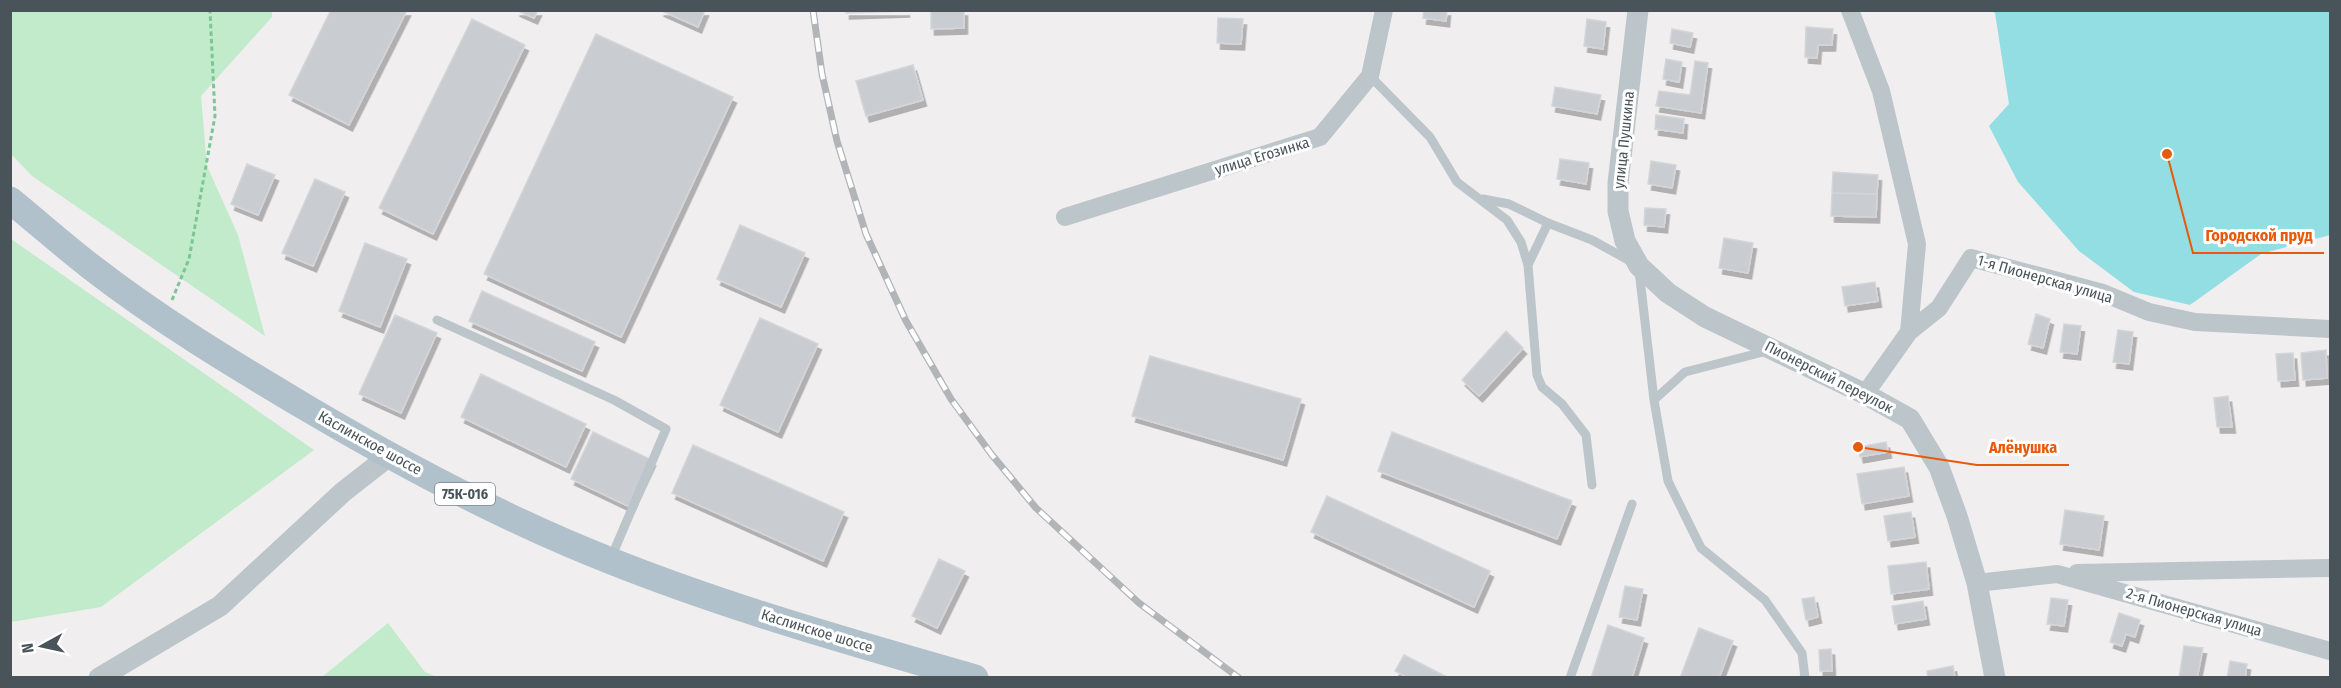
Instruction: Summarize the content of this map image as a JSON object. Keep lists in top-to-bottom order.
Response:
{
  "streets": {
    "main road": ["Каслинское шоссе", "75К-016"],
    "street": [
      "улица Пушкина",
      "улица Егозинка",
      "1-я Пионерская улица",
      "Пионерский переулок",
      "2-я Пионерская улица"
    ]
  },
  "crossings": [
    ["улица Пушкина", "Пионерский переулок"],
    ["Пионерский переулок", "2-я Пионерская улица"]
  ],
  "places": ["Городской пруд", "Алёнушка"],
  "north": "left"
}
